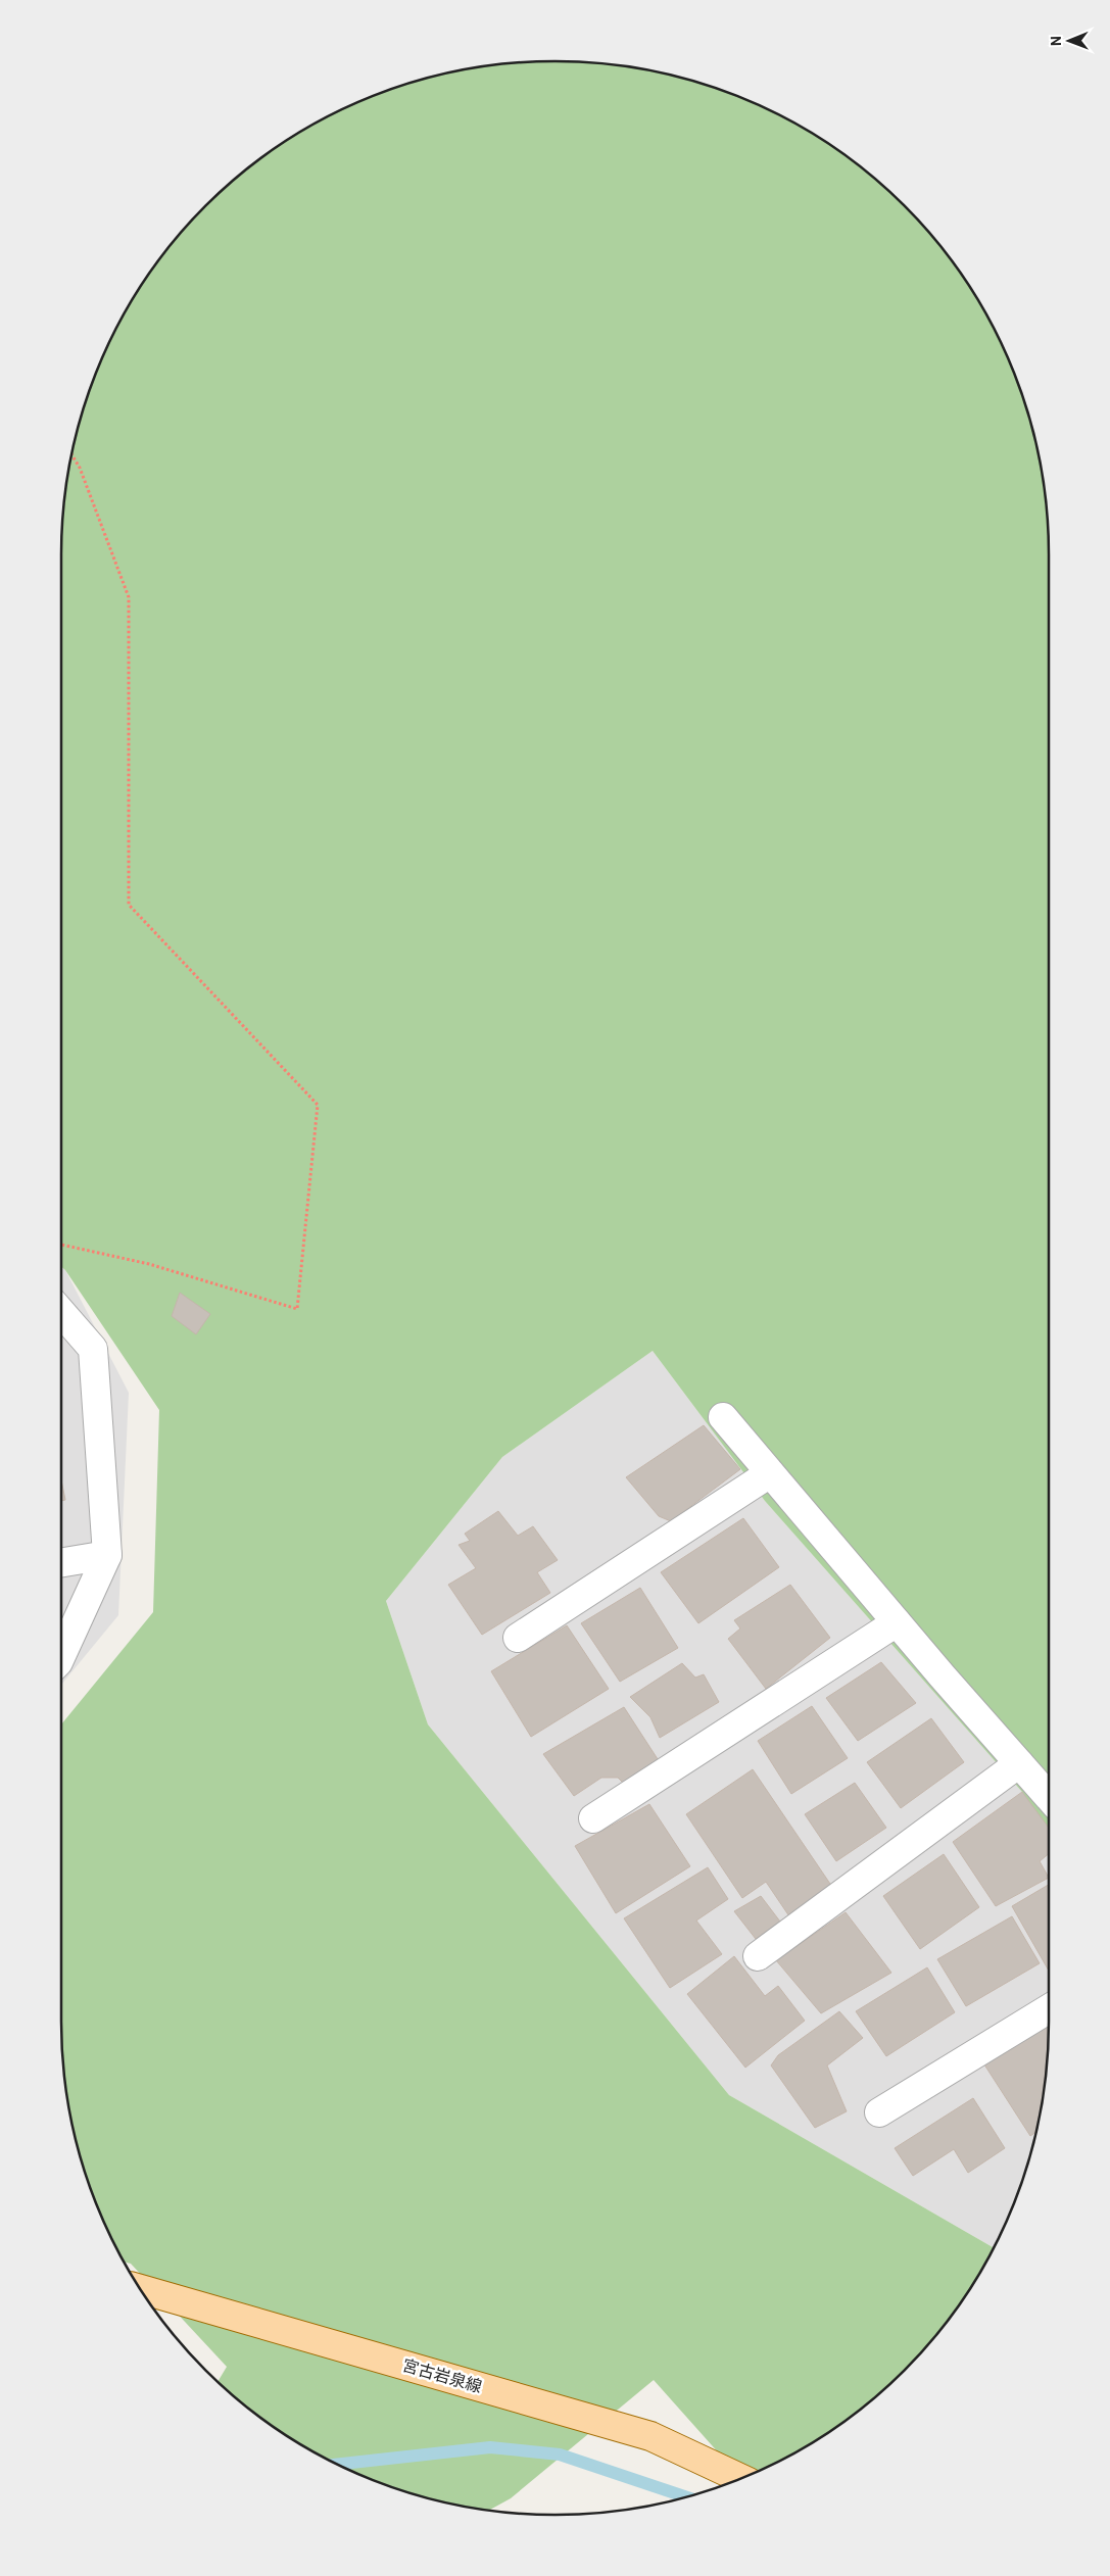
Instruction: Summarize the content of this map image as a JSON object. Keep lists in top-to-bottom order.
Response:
{
  "streets": {
    "main road": ["宮古岩泉線"]
  },
  "north": "left"
}
